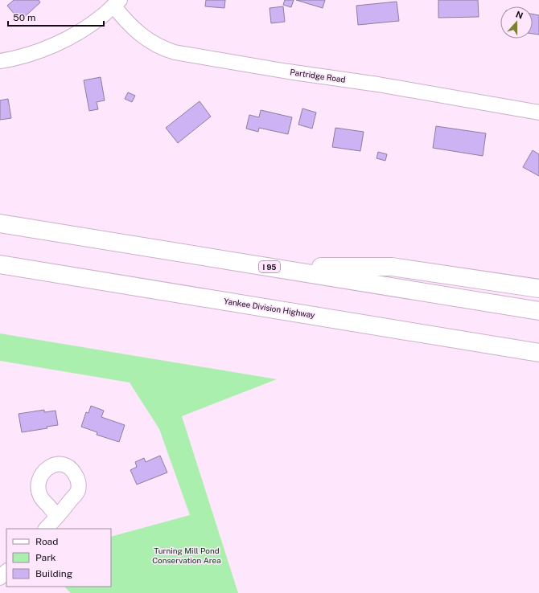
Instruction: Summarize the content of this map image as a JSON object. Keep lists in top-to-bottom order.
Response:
{
  "streets": {
    "highway": ["I 95", "Yankee Division Highway"],
    "street": ["Partridge Road"]
  },
  "parks": ["Turning Mill Pond Conservation Area"],
  "legend": ["Road", "Park", "Building"],
  "scale_bar": "50 m",
  "north": "top"
}
